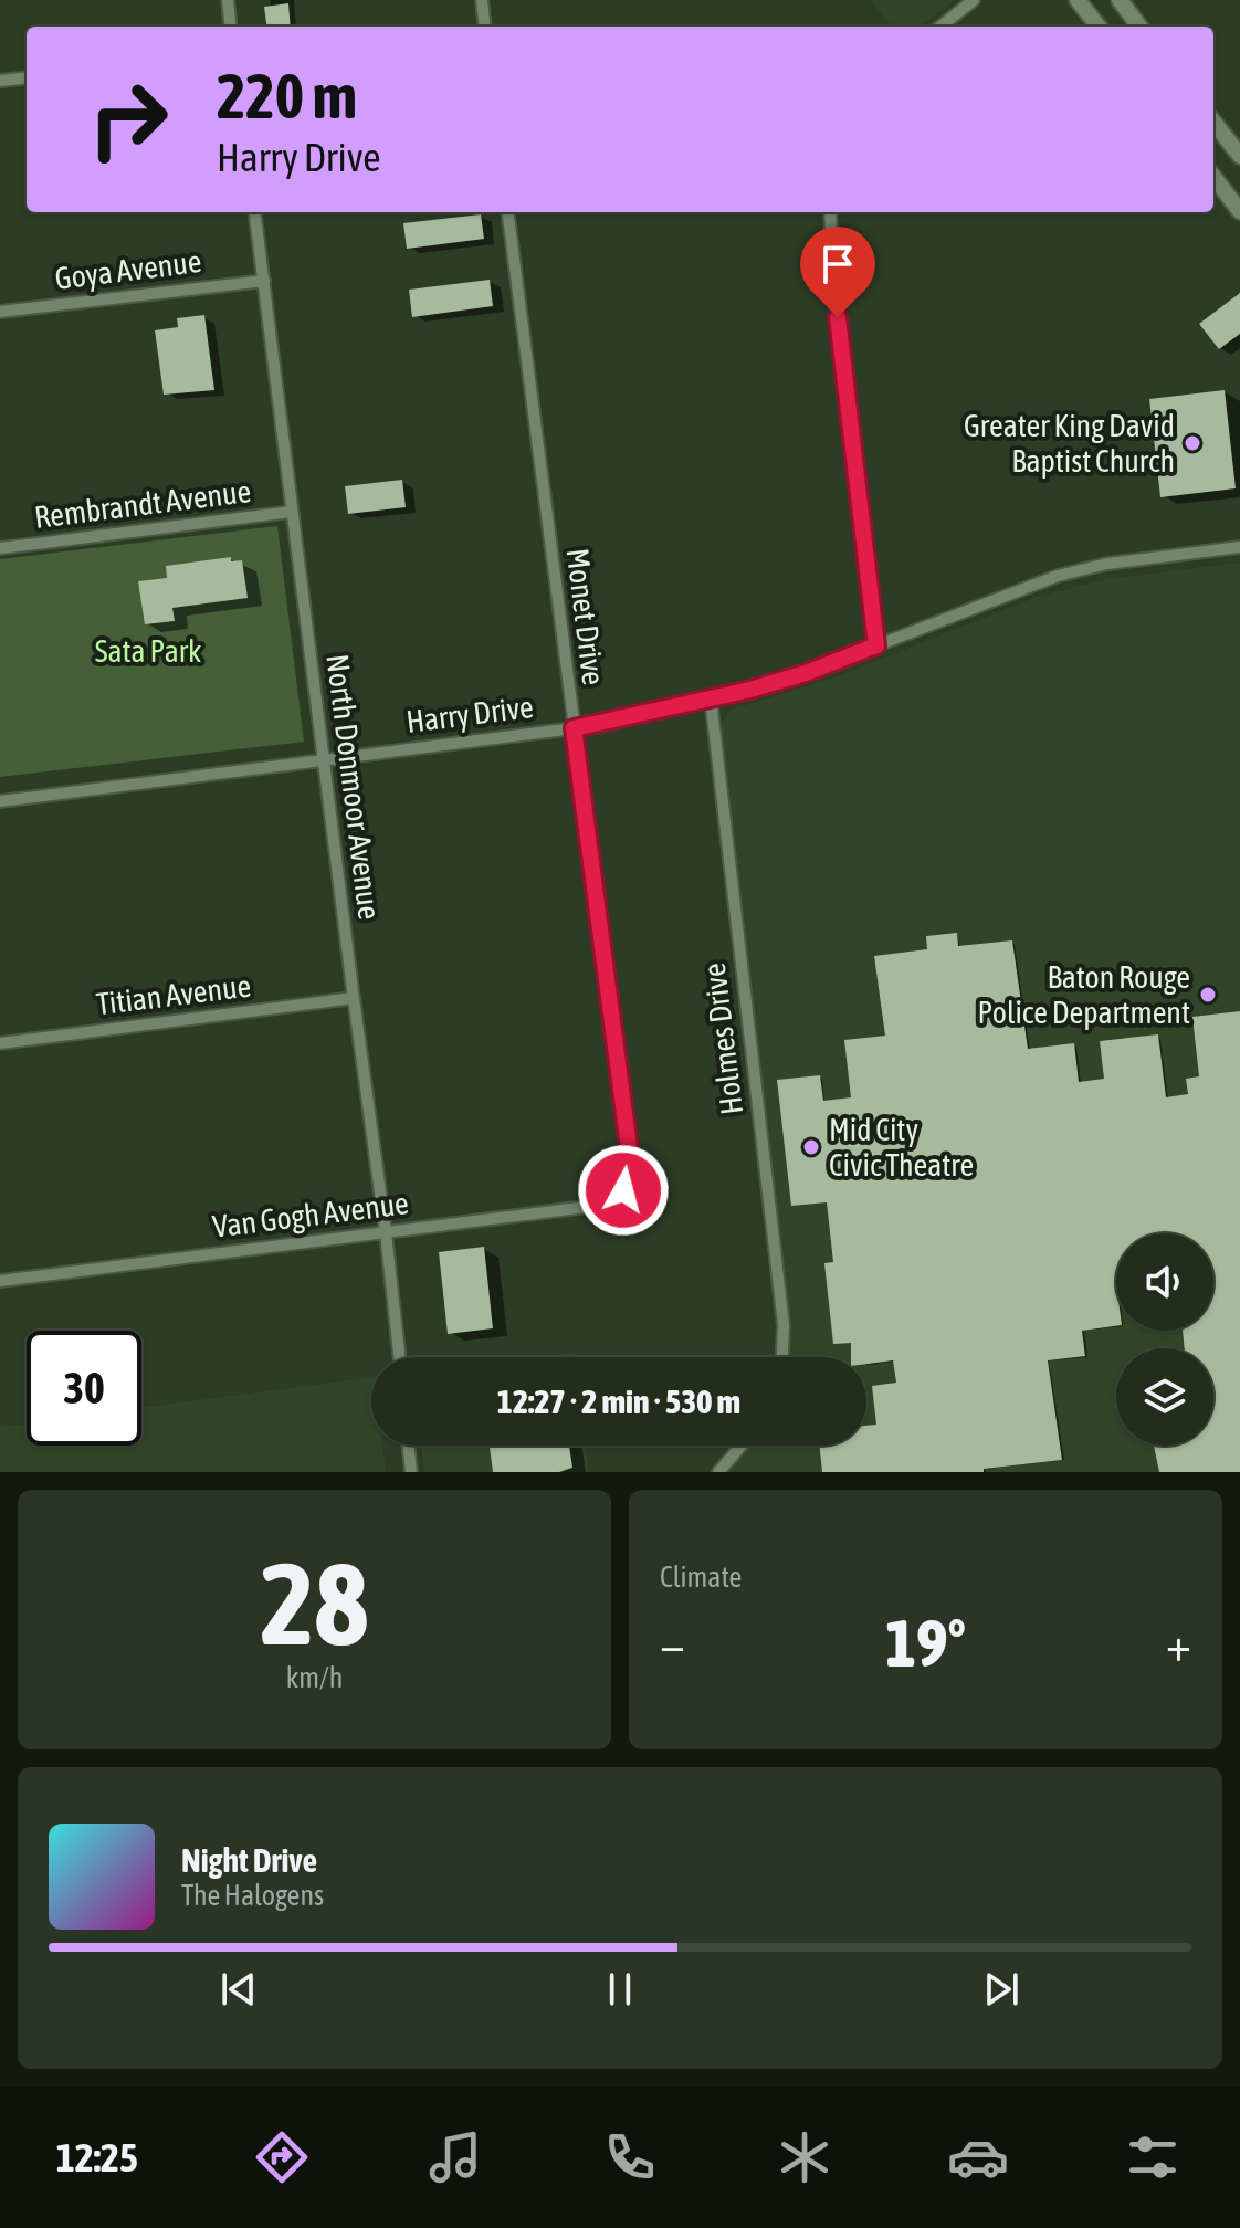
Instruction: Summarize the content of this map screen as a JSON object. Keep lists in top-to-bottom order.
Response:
{
  "streets": {
    "street": [
      "Goya Avenue",
      "Rembrandt Avenue",
      "Monet Drive",
      "Harry Drive",
      "North Donmoor Avenue",
      "Titian Avenue",
      "Holmes Drive",
      "Van Gogh Avenue"
    ]
  },
  "crossings": [
    ["Goya Avenue", "North Donmoor Avenue"],
    ["Rembrandt Avenue", "North Donmoor Avenue"],
    ["Monet Drive", "Harry Drive"],
    ["Monet Drive", "Van Gogh Avenue"],
    ["Harry Drive", "North Donmoor Avenue"],
    ["Harry Drive", "Holmes Drive"],
    ["North Donmoor Avenue", "Titian Avenue"],
    ["North Donmoor Avenue", "Van Gogh Avenue"]
  ],
  "parks": ["Sata Park"],
  "places": ["Greater King David Baptist Church", "Baton Rouge Police Department", "Mid City Civic Theatre"],
  "page": {
    "turn": ["220 m", "Harry Drive"],
    "limit": "30",
    "trip": "12:27 · 2 min · 530 m",
    "tile": [
      ["28", "km/h"],
      "Climate"
    ],
    "heat": ["−", "19°", "+"],
    "song": ["Night Drive", "The Halogens"],
    "tabs": "12:25"
  }
}
